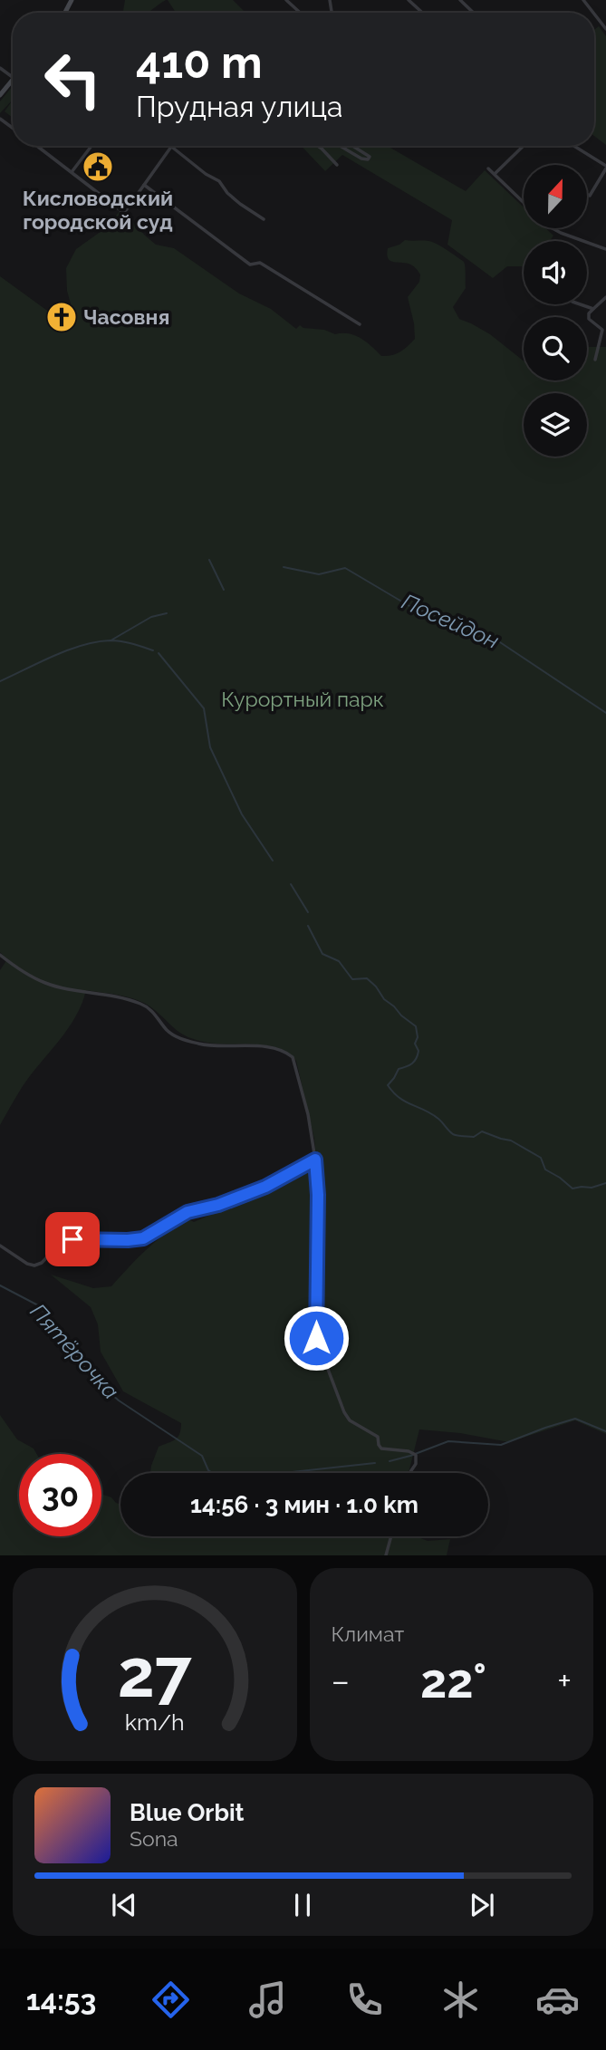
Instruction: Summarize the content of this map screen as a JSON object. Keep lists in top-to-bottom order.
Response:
{
  "water": ["Посейдон", "Пятёрочка"],
  "parks": ["Курортный парк"],
  "places": {
    "public building": ["Кисловодский городской суд"],
    "church": ["Часовня"]
  },
  "north": "top",
  "page": {
    "turn": ["410 m", "Прудная улица"],
    "limit": "30",
    "trip": "14:56 · 3 мин · 1.0 km",
    "tile": "Климат",
    "heat": ["−", "22°", "+"],
    "song": ["Blue Orbit", "Sona"],
    "tabs": "14:53",
    "gauge": ["27", "km/h"]
  }
}
